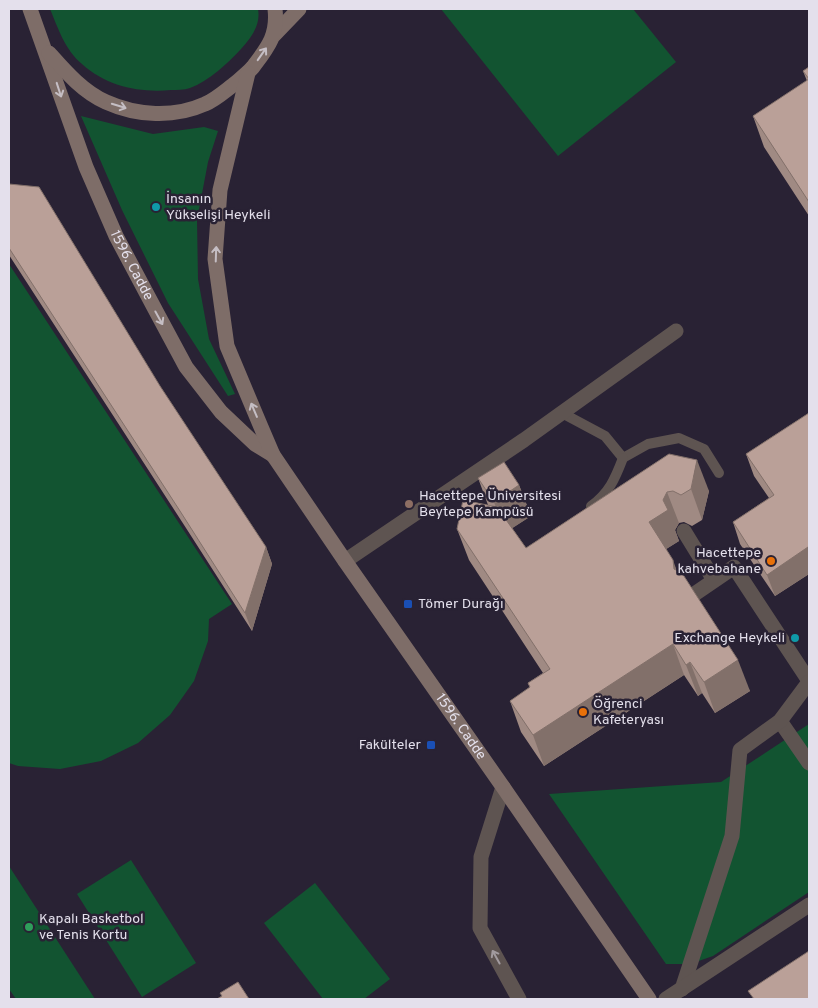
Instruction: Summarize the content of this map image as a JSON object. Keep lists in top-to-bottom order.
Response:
{
  "streets": {
    "street": ["1596. Cadde"]
  },
  "places": {
    "other": [
      "İnsanın Yükselişi Heykeli",
      "Hacettepe Üniversitesi Beytepe Kampüsü",
      "Hacettepe kahvebahane",
      "Exchange Heykeli",
      "Öğrenci Kafeteryası",
      "Kapalı Basketbol ve Tenis Kortu"
    ],
    "transit": ["Tömer Durağı", "Fakülteler"]
  }
}
